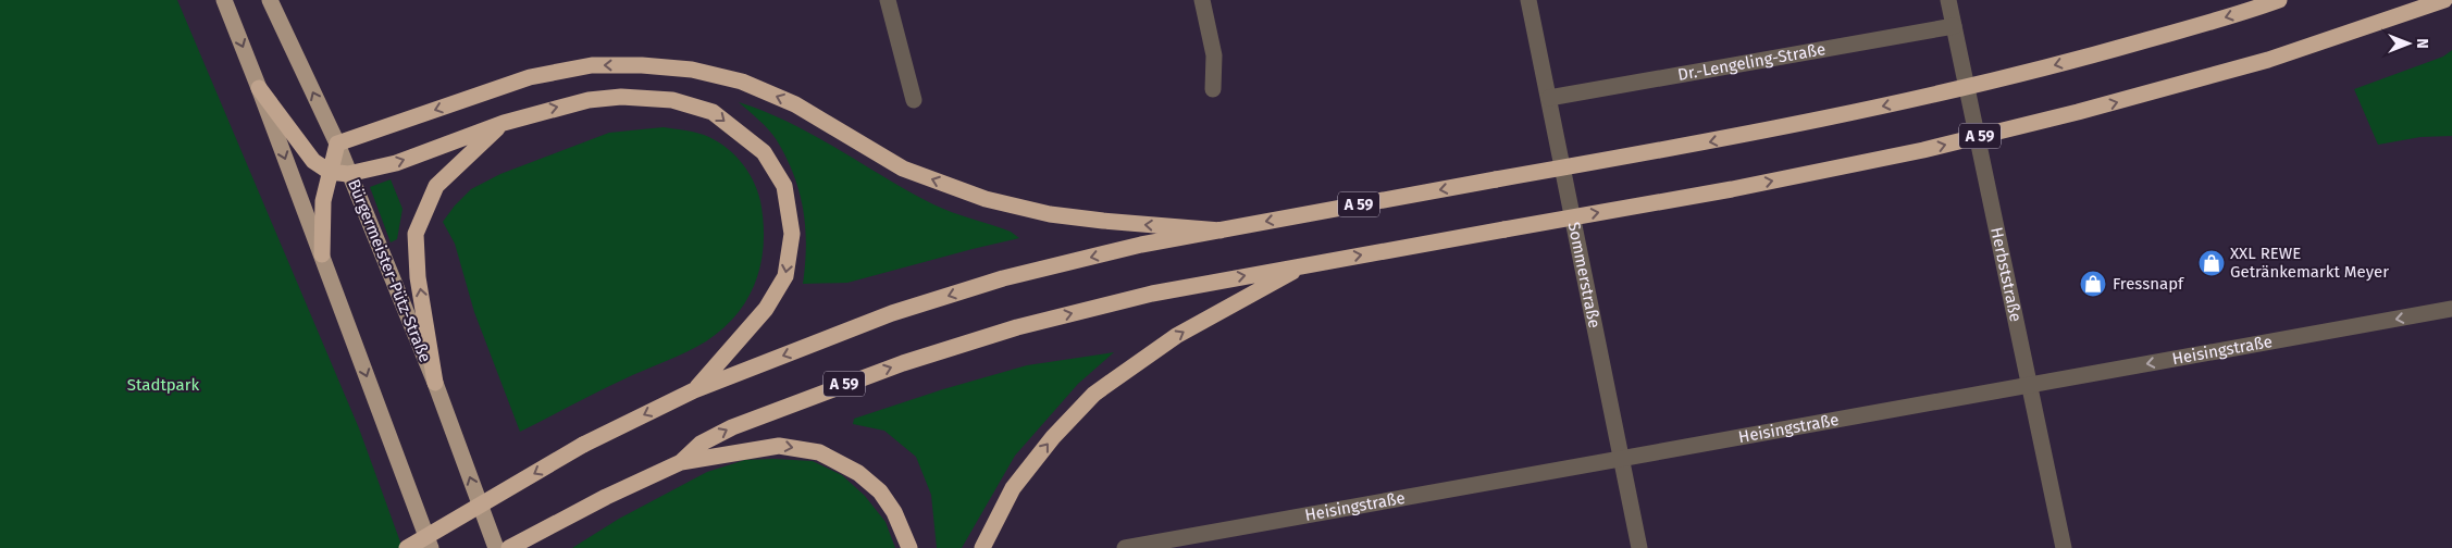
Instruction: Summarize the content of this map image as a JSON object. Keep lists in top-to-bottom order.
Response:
{
  "streets": {
    "highway": ["A 59"],
    "main road": ["Bürgermeister-Pütz-Straße"],
    "street": [
      "Dr.-Lengeling-Straße",
      "Sommerstraße",
      "Herbststraße",
      "Heisingstraße"
    ]
  },
  "crossings": [
    ["Dr.-Lengeling-Straße", "Sommerstraße"],
    ["Dr.-Lengeling-Straße", "Herbststraße"],
    ["Sommerstraße", "Heisingstraße"],
    ["Herbststraße", "Heisingstraße"]
  ],
  "parks": ["Stadtpark"],
  "places": {
    "shop": ["XXL REWE Getränkemarkt Meyer", "Fressnapf"]
  },
  "north": "right"
}
